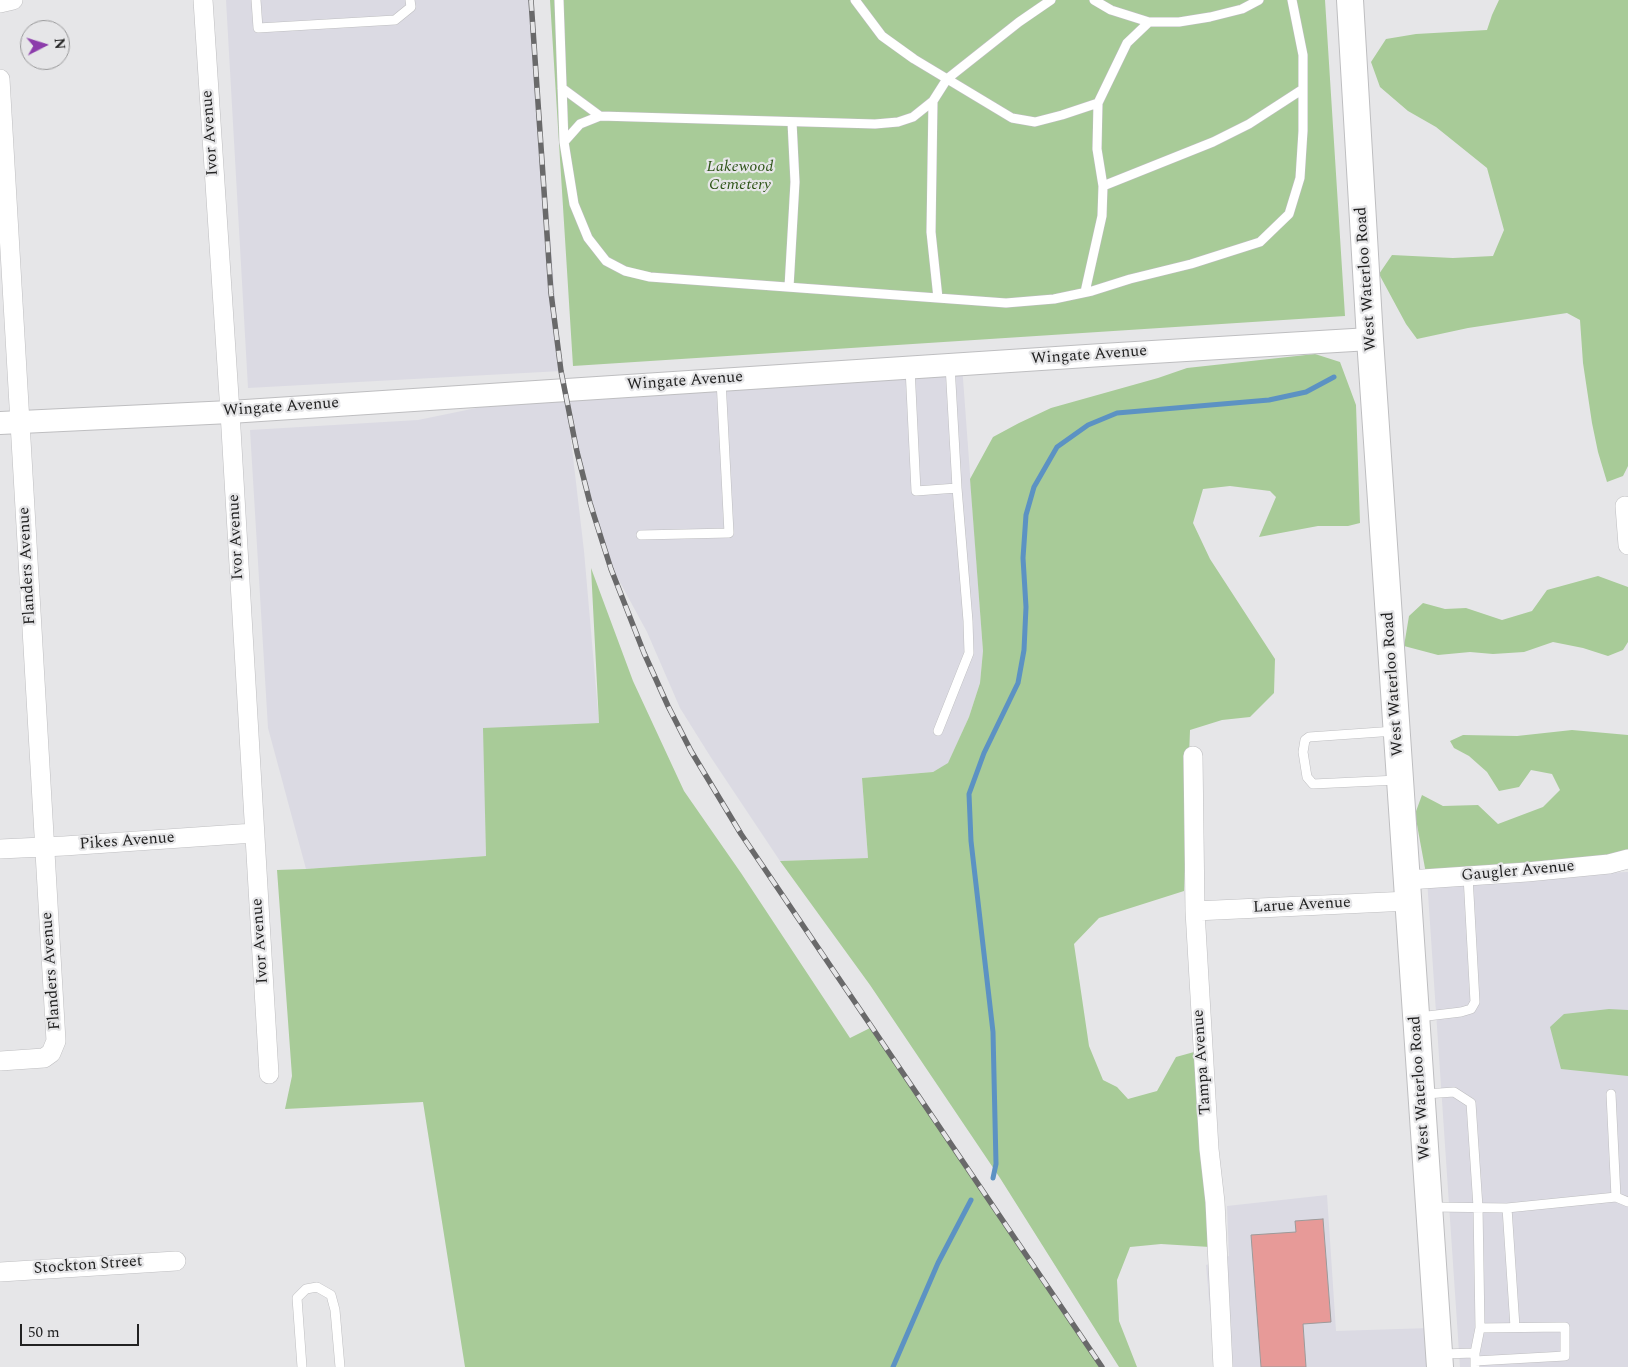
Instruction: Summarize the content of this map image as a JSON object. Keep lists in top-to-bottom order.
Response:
{
  "streets": {
    "main road": ["West Waterloo Road"],
    "street": [
      "Ivor Avenue",
      "Wingate Avenue",
      "Flanders Avenue",
      "Pikes Avenue",
      "Gaugler Avenue",
      "Larue Avenue",
      "Tampa Avenue",
      "Stockton Street"
    ]
  },
  "crossings": [
    ["Ivor Avenue", "Wingate Avenue"],
    ["Ivor Avenue", "Pikes Avenue"],
    ["West Waterloo Road", "Wingate Avenue"],
    ["West Waterloo Road", "Gaugler Avenue"],
    ["West Waterloo Road", "Larue Avenue"],
    ["Wingate Avenue", "Flanders Avenue"],
    ["Flanders Avenue", "Pikes Avenue"],
    ["Gaugler Avenue", "Larue Avenue"],
    ["Larue Avenue", "Tampa Avenue"]
  ],
  "parks": ["Lakewood Cemetery"],
  "scale_bar": "50 m",
  "north": "right"
}
